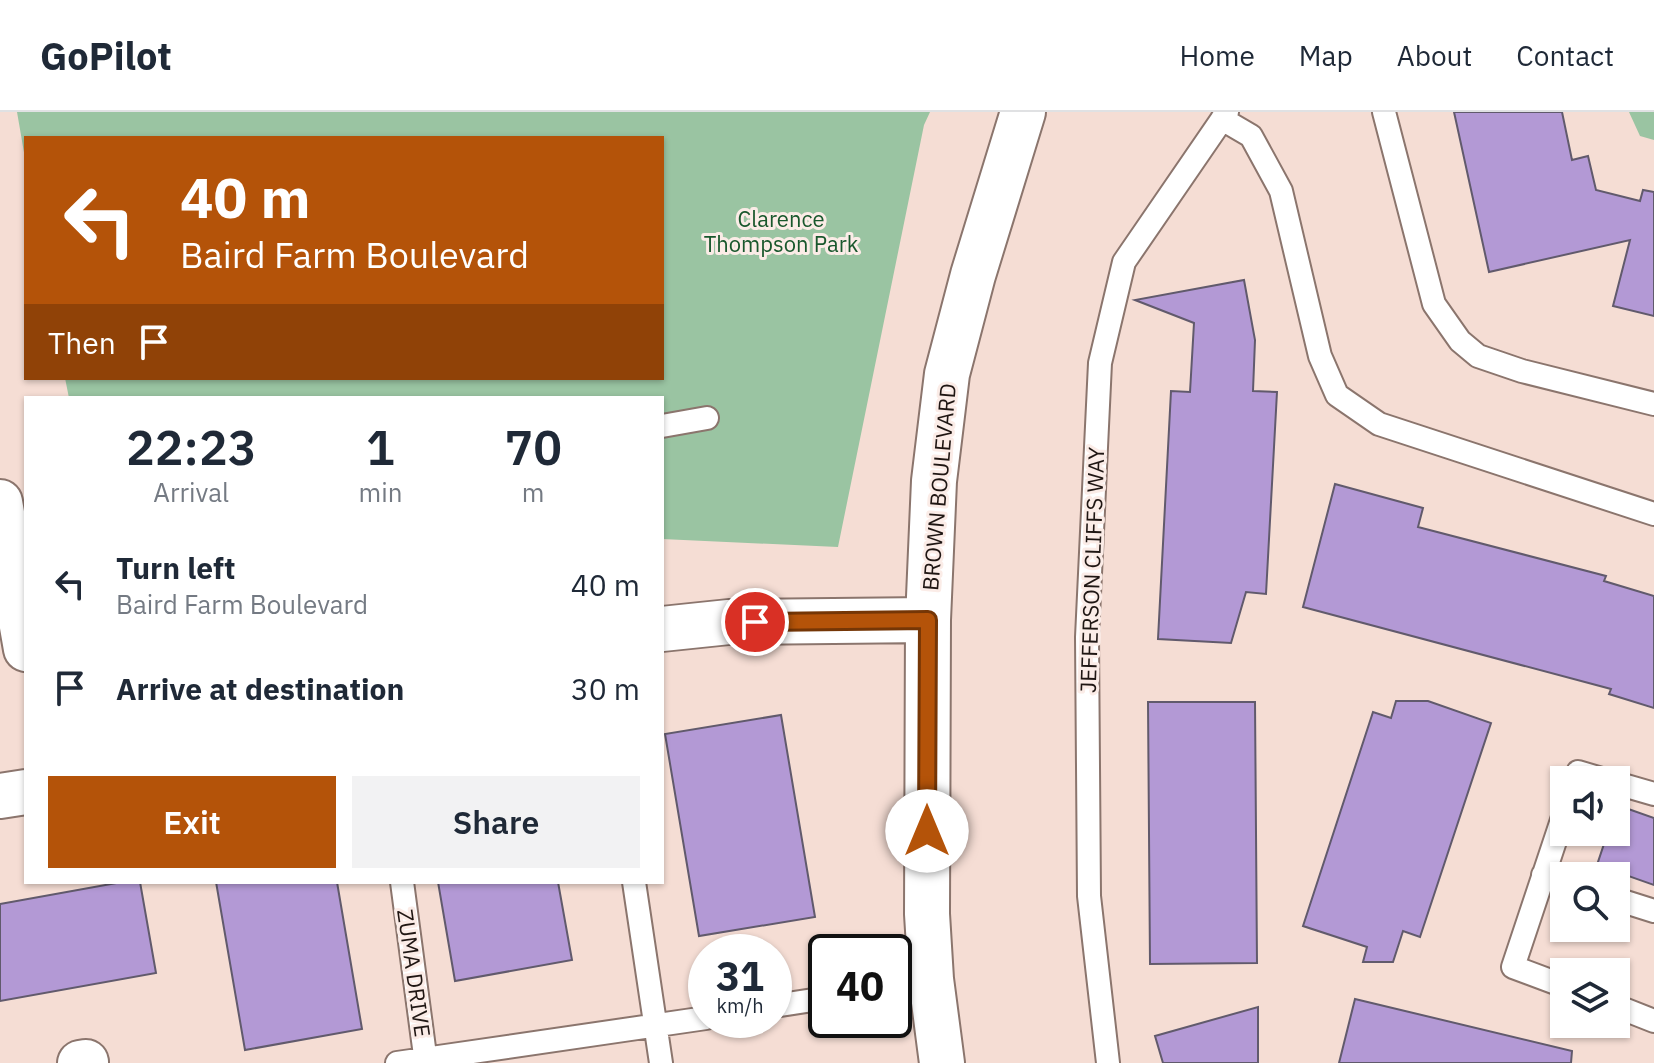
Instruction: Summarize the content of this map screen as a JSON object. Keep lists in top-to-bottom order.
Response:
{
  "streets": {
    "street": ["BROWN BOULEVARD"],
    "lane": ["JEFFERSON CLIFFS WAY", "ZUMA DRIVE"]
  },
  "parks": ["Clarence Thompson Park"],
  "page": {
    "header": "GoPilot",
    "nav": [
      "Home",
      "Map",
      "About",
      "Contact"
    ],
    "turn": ["40 m", "Baird Farm Boulevard"],
    "then": "Then",
    "eta": [
      "22:23",
      "Arrival",
      "1",
      "min",
      "70",
      "m"
    ],
    "list": [
      {
        "name": "Turn left",
        "note": "Baird Farm Boulevard",
        "value": "40 m"
      },
      {
        "name": "Arrive at destination",
        "value": "30 m"
      }
    ],
    "buttons": ["Exit", "Share"],
    "speed": "31 km/h",
    "limit": "40"
  }
}
